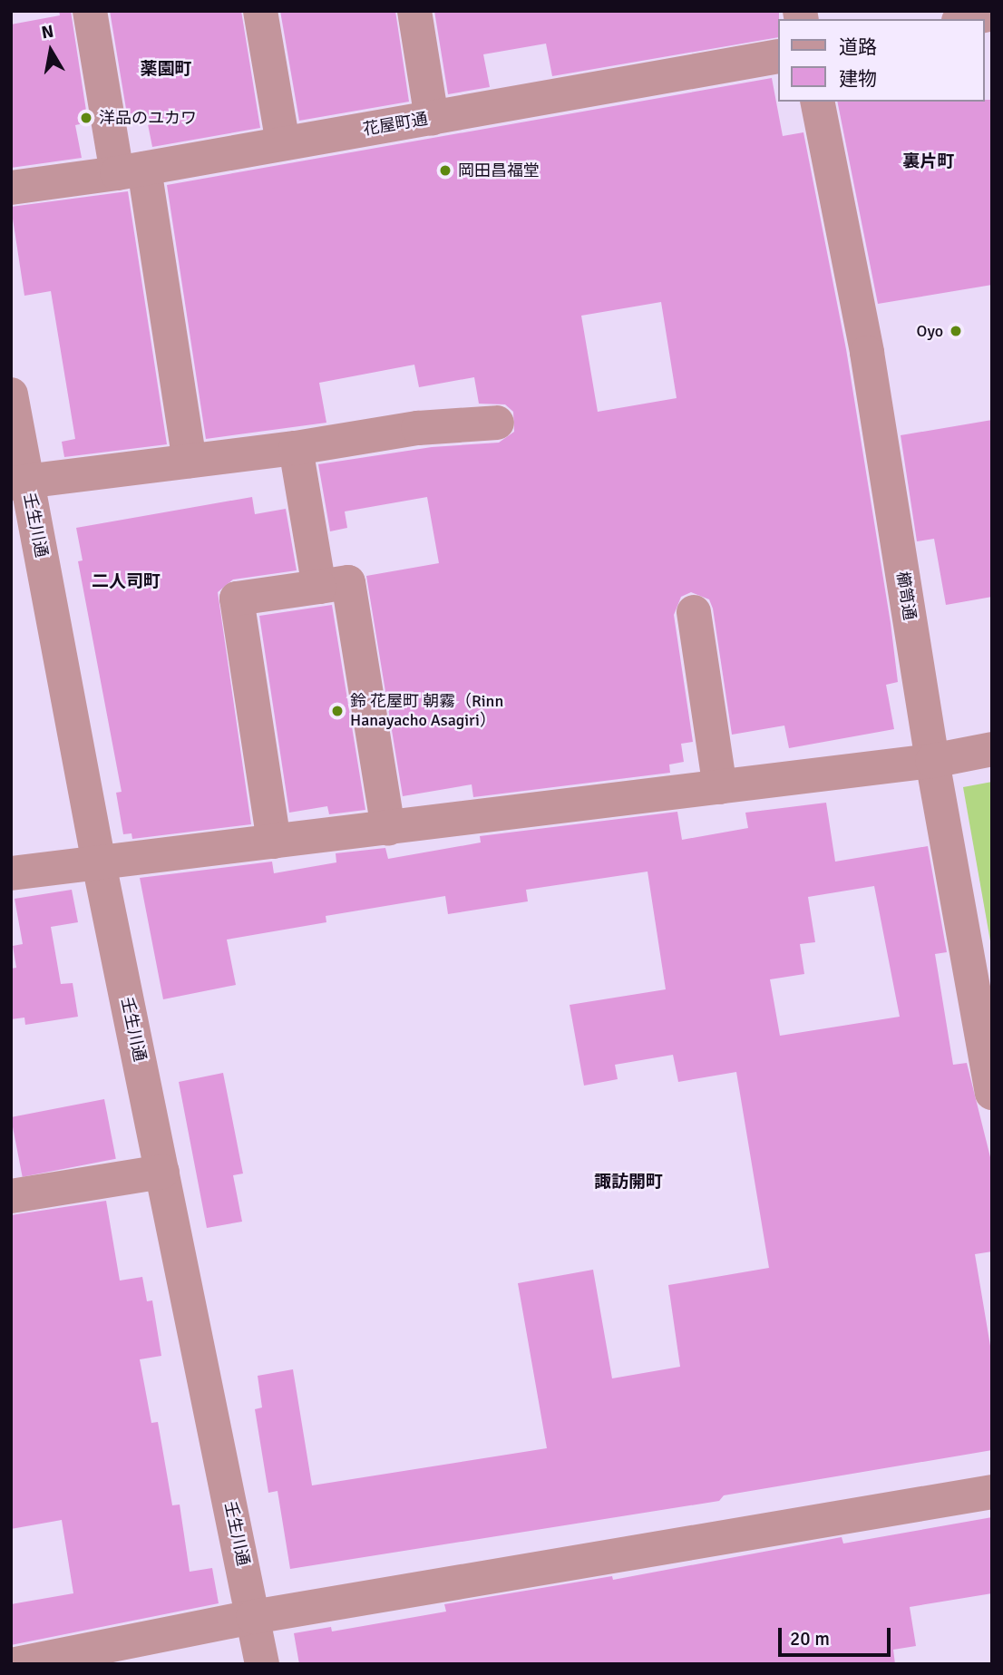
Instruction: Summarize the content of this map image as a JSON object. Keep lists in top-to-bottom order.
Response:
{
  "streets": {
    "street": ["花屋町通", "壬生川通", "櫛笥通"]
  },
  "districts": [
    "薬園町",
    "裏片町",
    "二人司町",
    "諏訪開町"
  ],
  "places": [
    "洋品のユカワ",
    "岡田昌福堂",
    "Oyo",
    "鈴 花屋町 朝霧（Rinn Hanayacho Asagiri）"
  ],
  "legend": ["道路", "建物"],
  "scale_bar": "20 m",
  "north": "top"
}
